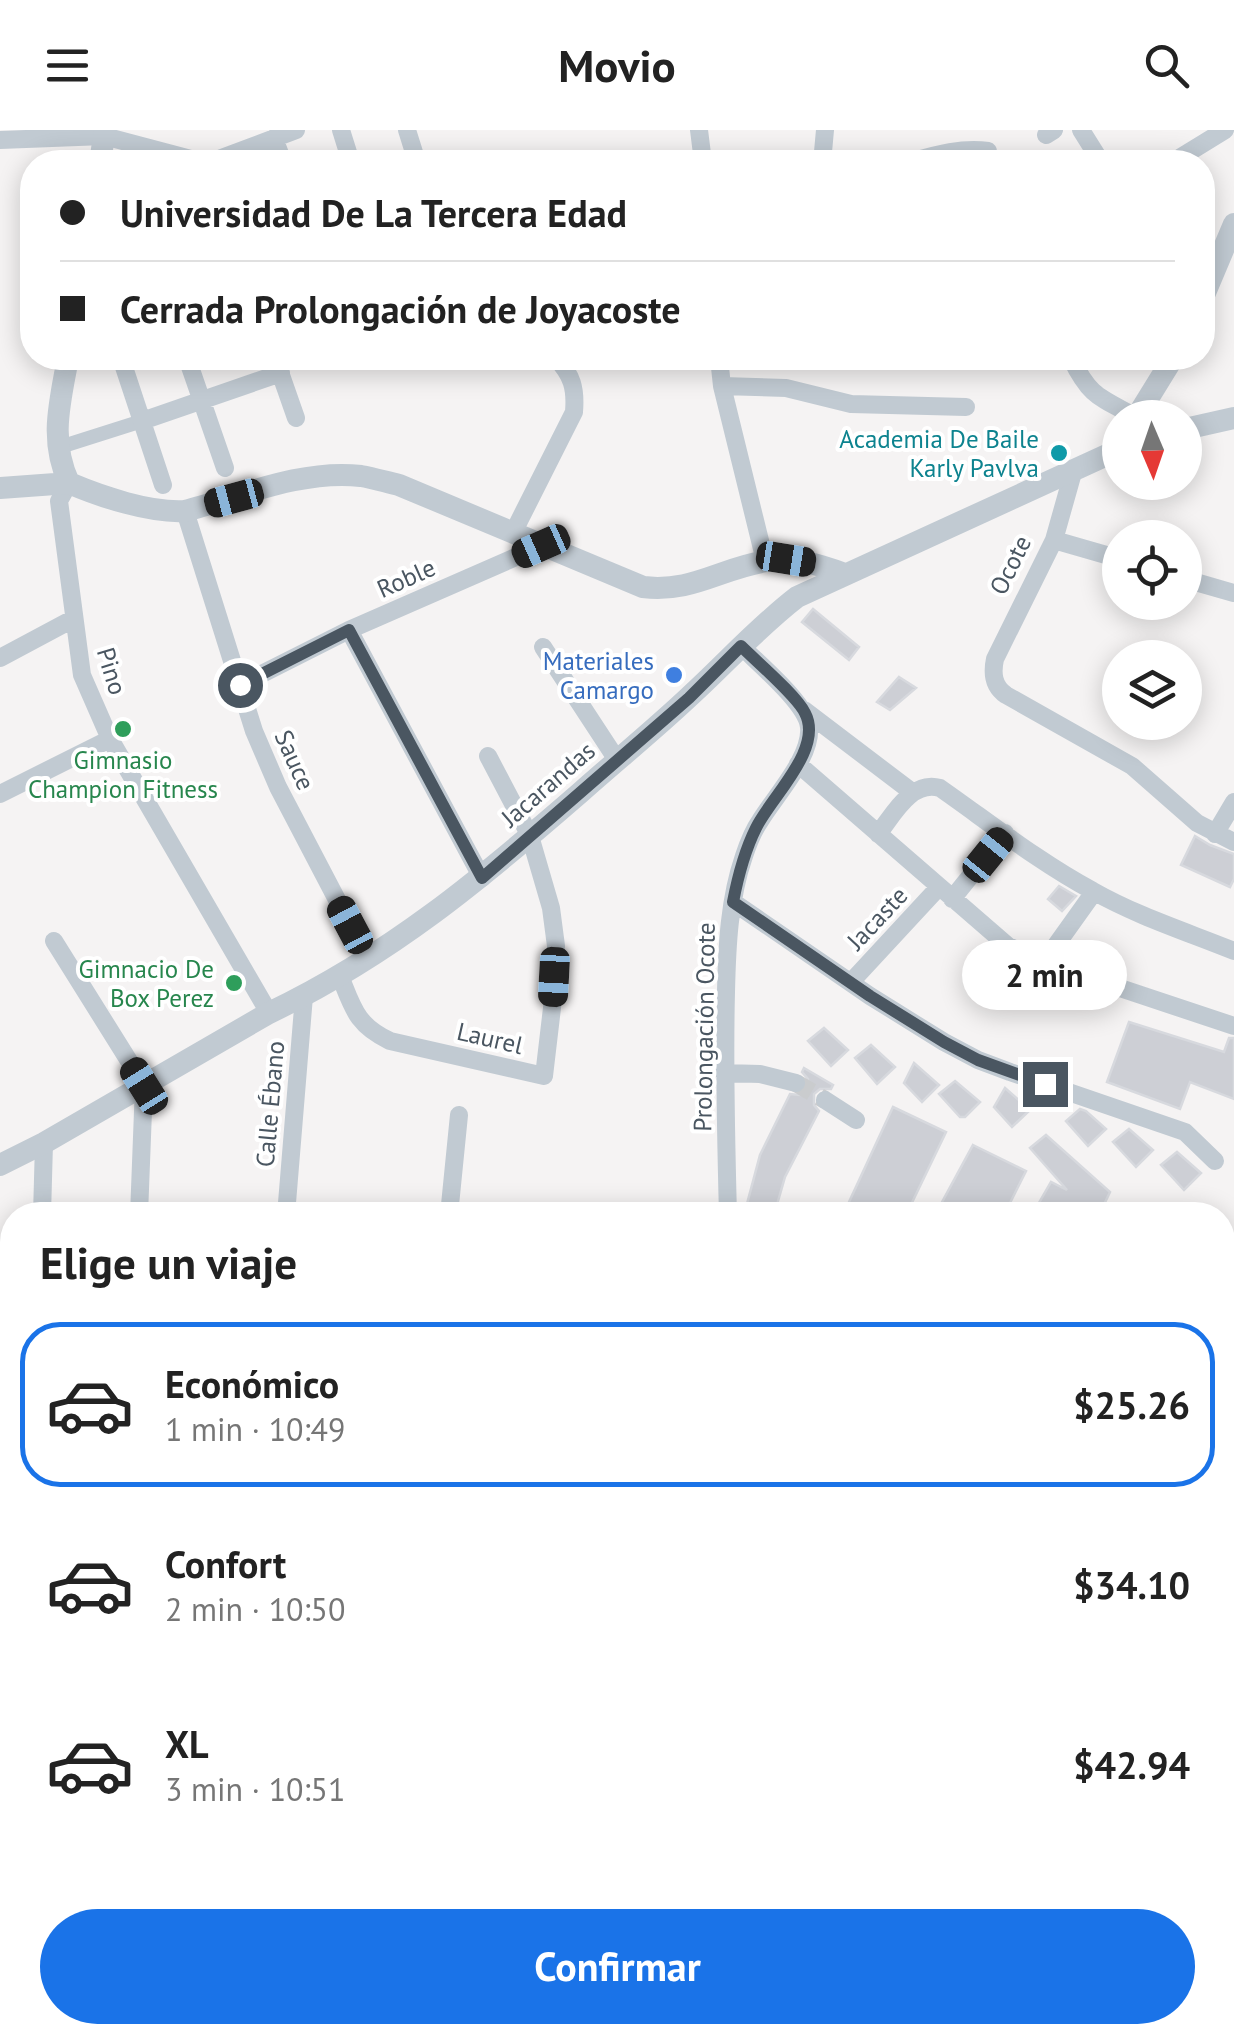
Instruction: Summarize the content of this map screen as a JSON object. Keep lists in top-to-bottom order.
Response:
{
  "streets": {
    "street": [
      "Ocote",
      "Roble",
      "Pino",
      "Sauce",
      "Jacarandas",
      "Jacaste",
      "Prolongación Ocote",
      "Laurel",
      "Calle Ébano"
    ]
  },
  "crossings": [
    ["Ocote", "Jacarandas"],
    ["Roble", "Sauce"],
    ["Pino", "Jacarandas"],
    ["Sauce", "Jacarandas"],
    ["Jacarandas", "Laurel"],
    ["Jacarandas", "Calle Ébano"]
  ],
  "places": [
    "Academia De Baile Karly Pavlva",
    "Materiales Camargo",
    "Gimnasio Champion Fitness",
    "Gimnacio De Box Perez"
  ],
  "north": "bottom",
  "page": {
    "header": "Movio",
    "banner": ["Universidad De La Tercera Edad", "Cerrada Prolongación de Joyacoste"],
    "bubble": "2 min",
    "heading": "Elige un viaje",
    "list": [
      {
        "name": "Económico",
        "note": "1 min · 10:49",
        "value": "$25.26"
      },
      {
        "name": "Confort",
        "note": "2 min · 10:50",
        "value": "$34.10"
      },
      {
        "name": "XL",
        "note": "3 min · 10:51",
        "value": "$42.94"
      }
    ],
    "buttons": "Confirmar"
  }
}
